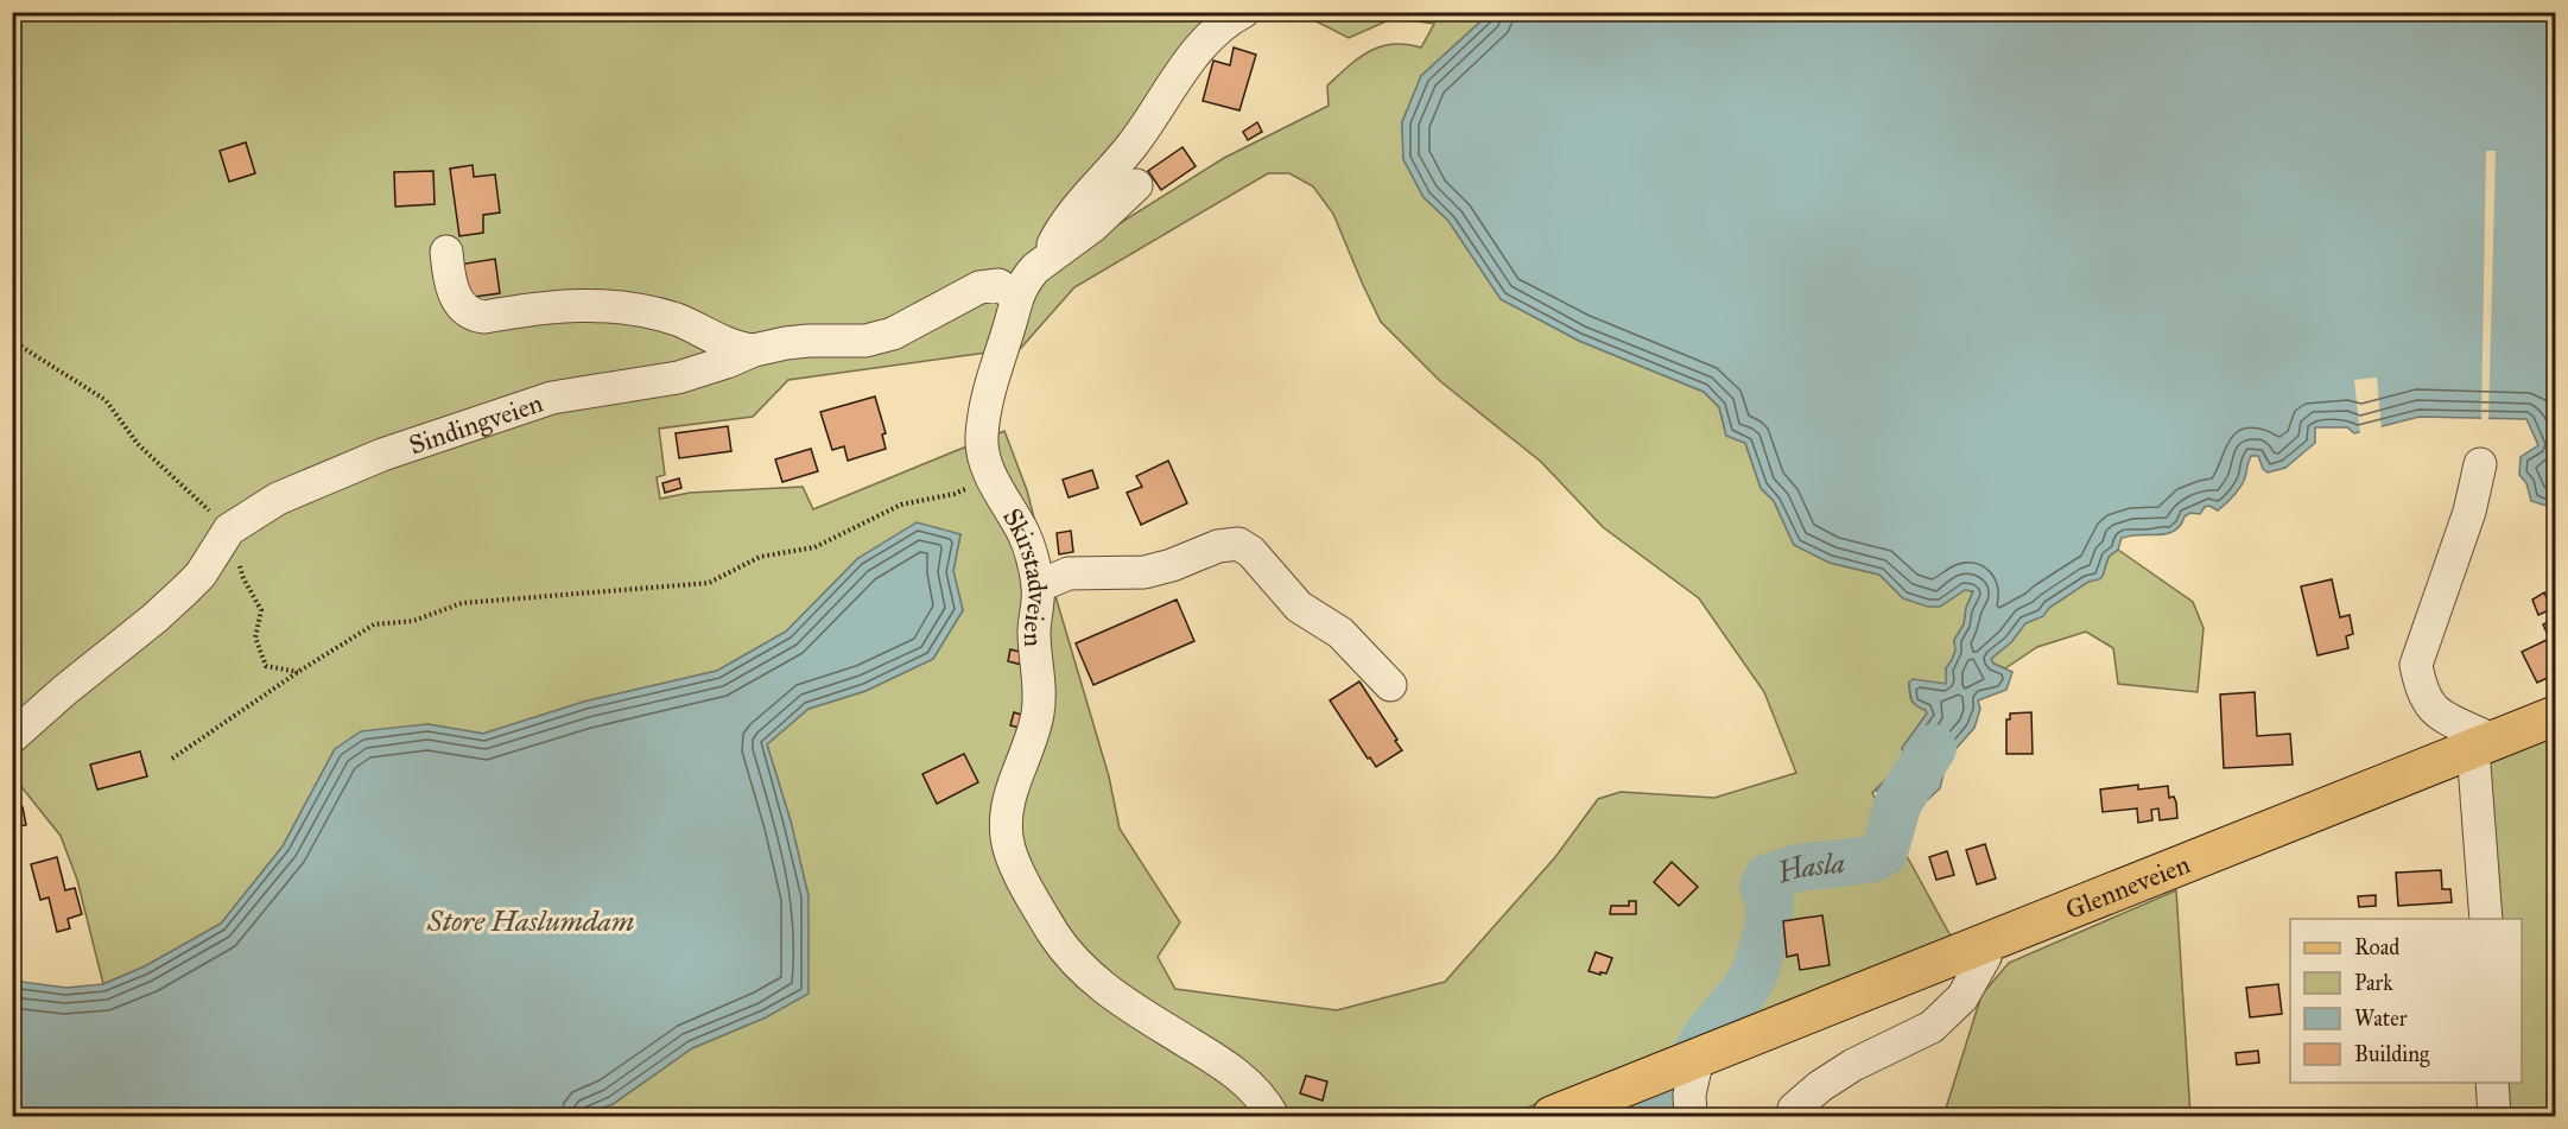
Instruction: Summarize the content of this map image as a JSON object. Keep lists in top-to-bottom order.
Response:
{
  "streets": {
    "main road": ["Glenneveien"],
    "street": ["Sindingveien", "Skirstadveien"]
  },
  "crossings": [
    ["Sindingveien", "Skirstadveien"]
  ],
  "water": ["Hasla", "Store Haslumdam"],
  "legend": [
    "Road",
    "Park",
    "Water",
    "Building"
  ]
}
